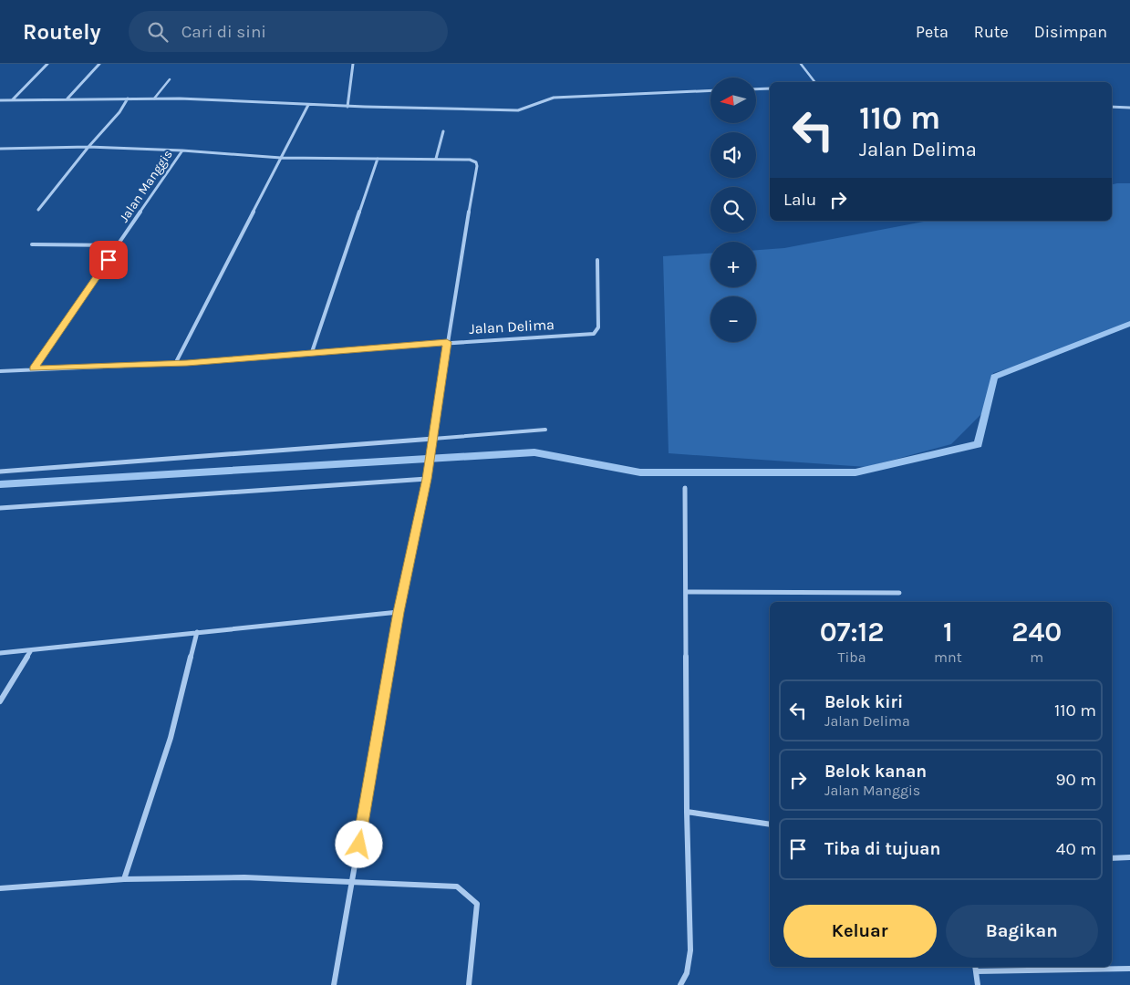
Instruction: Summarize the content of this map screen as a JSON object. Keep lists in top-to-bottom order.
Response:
{
  "streets": {
    "street": ["Jalan Manggis", "Jalan Delima"]
  },
  "crossings": [
    ["Jalan Manggis", "Jalan Delima"]
  ],
  "north": "left",
  "page": {
    "header": "Routely",
    "search": "Cari di sini",
    "nav": ["Peta", "Rute", "Disimpan"],
    "map_buttons": ["+", "−"],
    "turn": ["110 m", "Jalan Delima"],
    "then": "Lalu",
    "eta": [
      "07:12",
      "Tiba",
      "1",
      "mnt",
      "240",
      "m"
    ],
    "list": [
      {
        "name": "Belok kiri",
        "note": "Jalan Delima",
        "value": "110 m"
      },
      {
        "name": "Belok kanan",
        "note": "Jalan Manggis",
        "value": "90 m"
      },
      {
        "name": "Tiba di tujuan",
        "value": "40 m"
      }
    ],
    "buttons": ["Keluar", "Bagikan"]
  }
}
